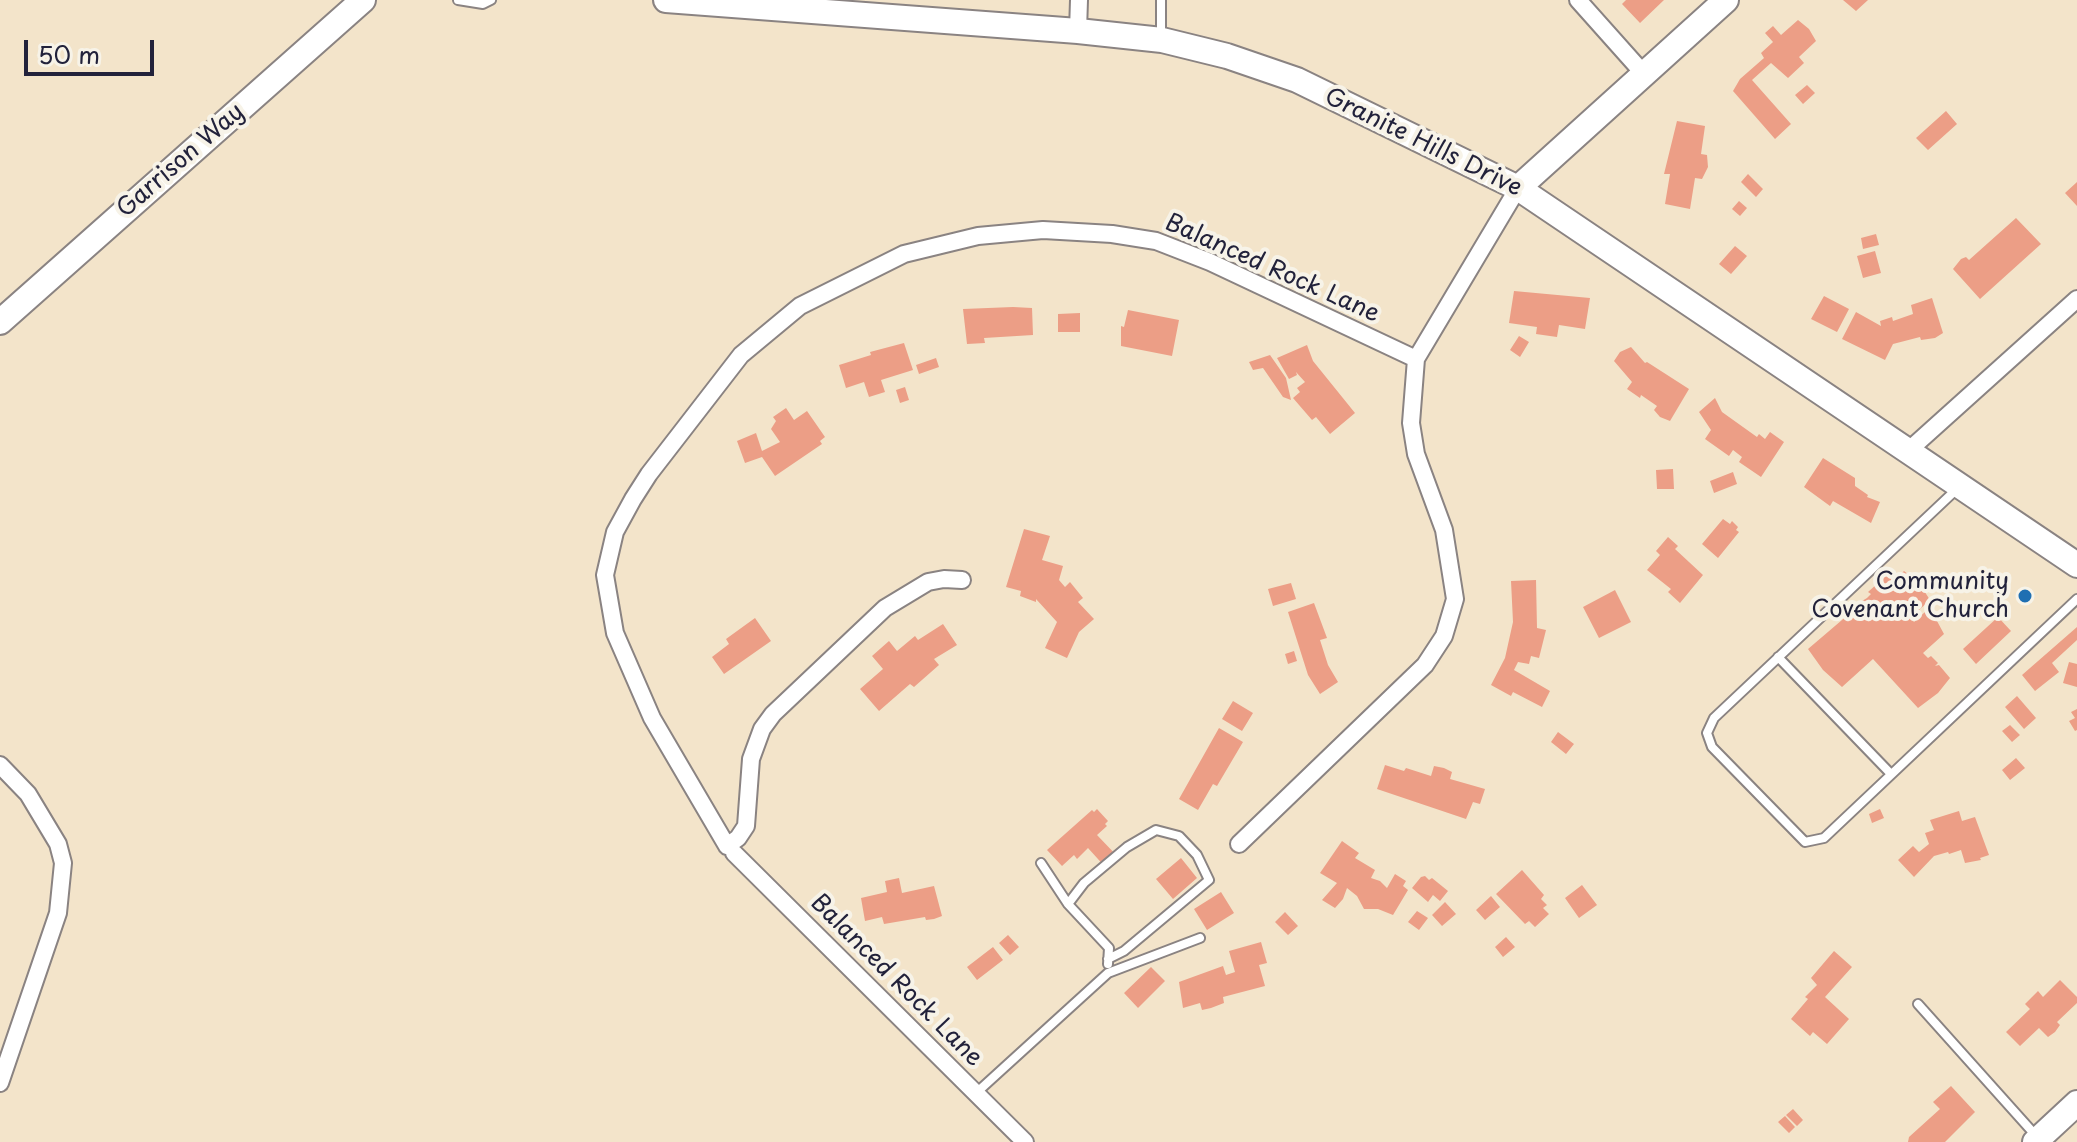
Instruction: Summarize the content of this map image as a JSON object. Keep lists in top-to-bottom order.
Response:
{
  "streets": {
    "street": ["Granite Hills Drive", "Garrison Way", "Balanced Rock Lane"]
  },
  "places": ["Community Covenant Church"],
  "scale_bar": "50 m"
}
